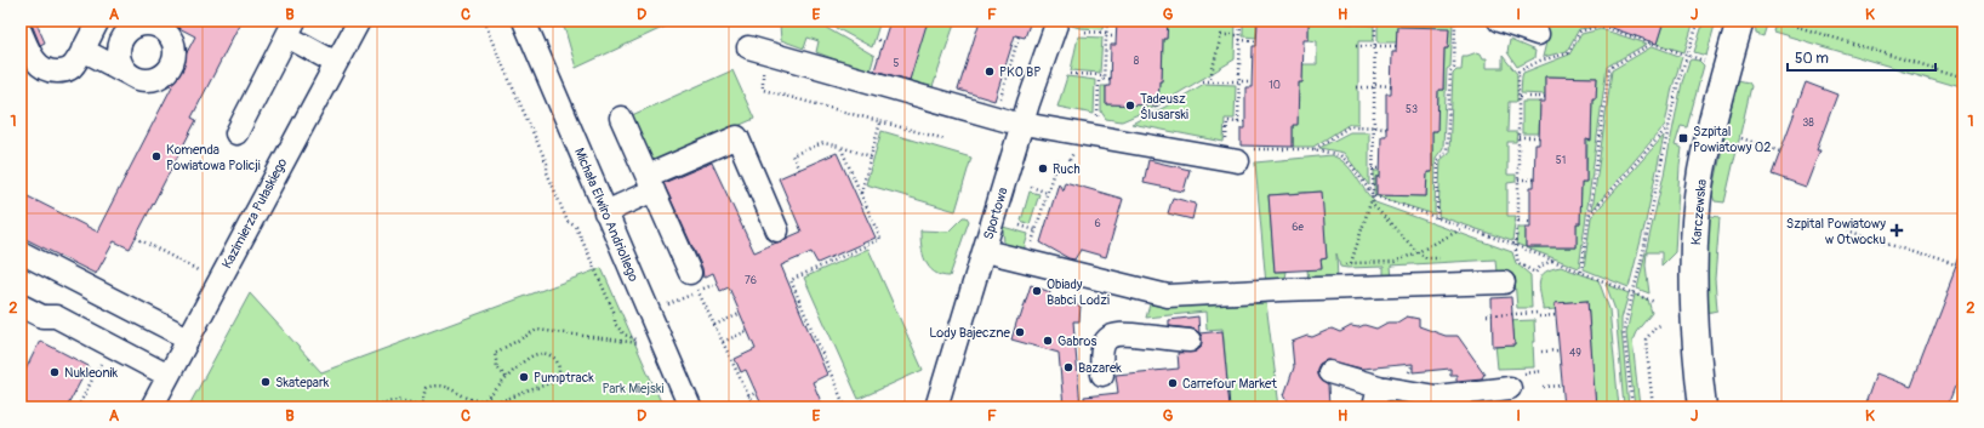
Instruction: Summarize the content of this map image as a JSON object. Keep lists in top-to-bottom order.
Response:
{
  "streets": {
    "main road": ["Karczewska"],
    "street": ["Kazimierza Pułaskiego", "Sportowa", "Michała Elwiro Andriollego"]
  },
  "parks": ["Park Miejski"],
  "places": {
    "other": [
      "PKO BP",
      "Tadeusz Ślusarski",
      "Komenda Powiatowa Policji",
      "Ruch",
      "Obiady Babci Lodzi",
      "Lody Bajeczne",
      "Gabros",
      "Bazarek",
      "Nukleonik",
      "Pumptrack",
      "Skatepark",
      "Carrefour Market"
    ],
    "transit": ["Szpital Powiatowy 02"],
    "health": ["Szpital Powiatowy w Otwocku"]
  },
  "house_numbers": [
    "8",
    "5",
    "10",
    "53",
    "38",
    "51",
    "6",
    "6e",
    "76",
    "49"
  ],
  "scale_bar": "50 m",
  "grid": {
    "columns": [
      "A",
      "B",
      "C",
      "D",
      "E",
      "F",
      "G",
      "H",
      "I",
      "J",
      "K"
    ],
    "rows": ["1", "2"]
  }
}
